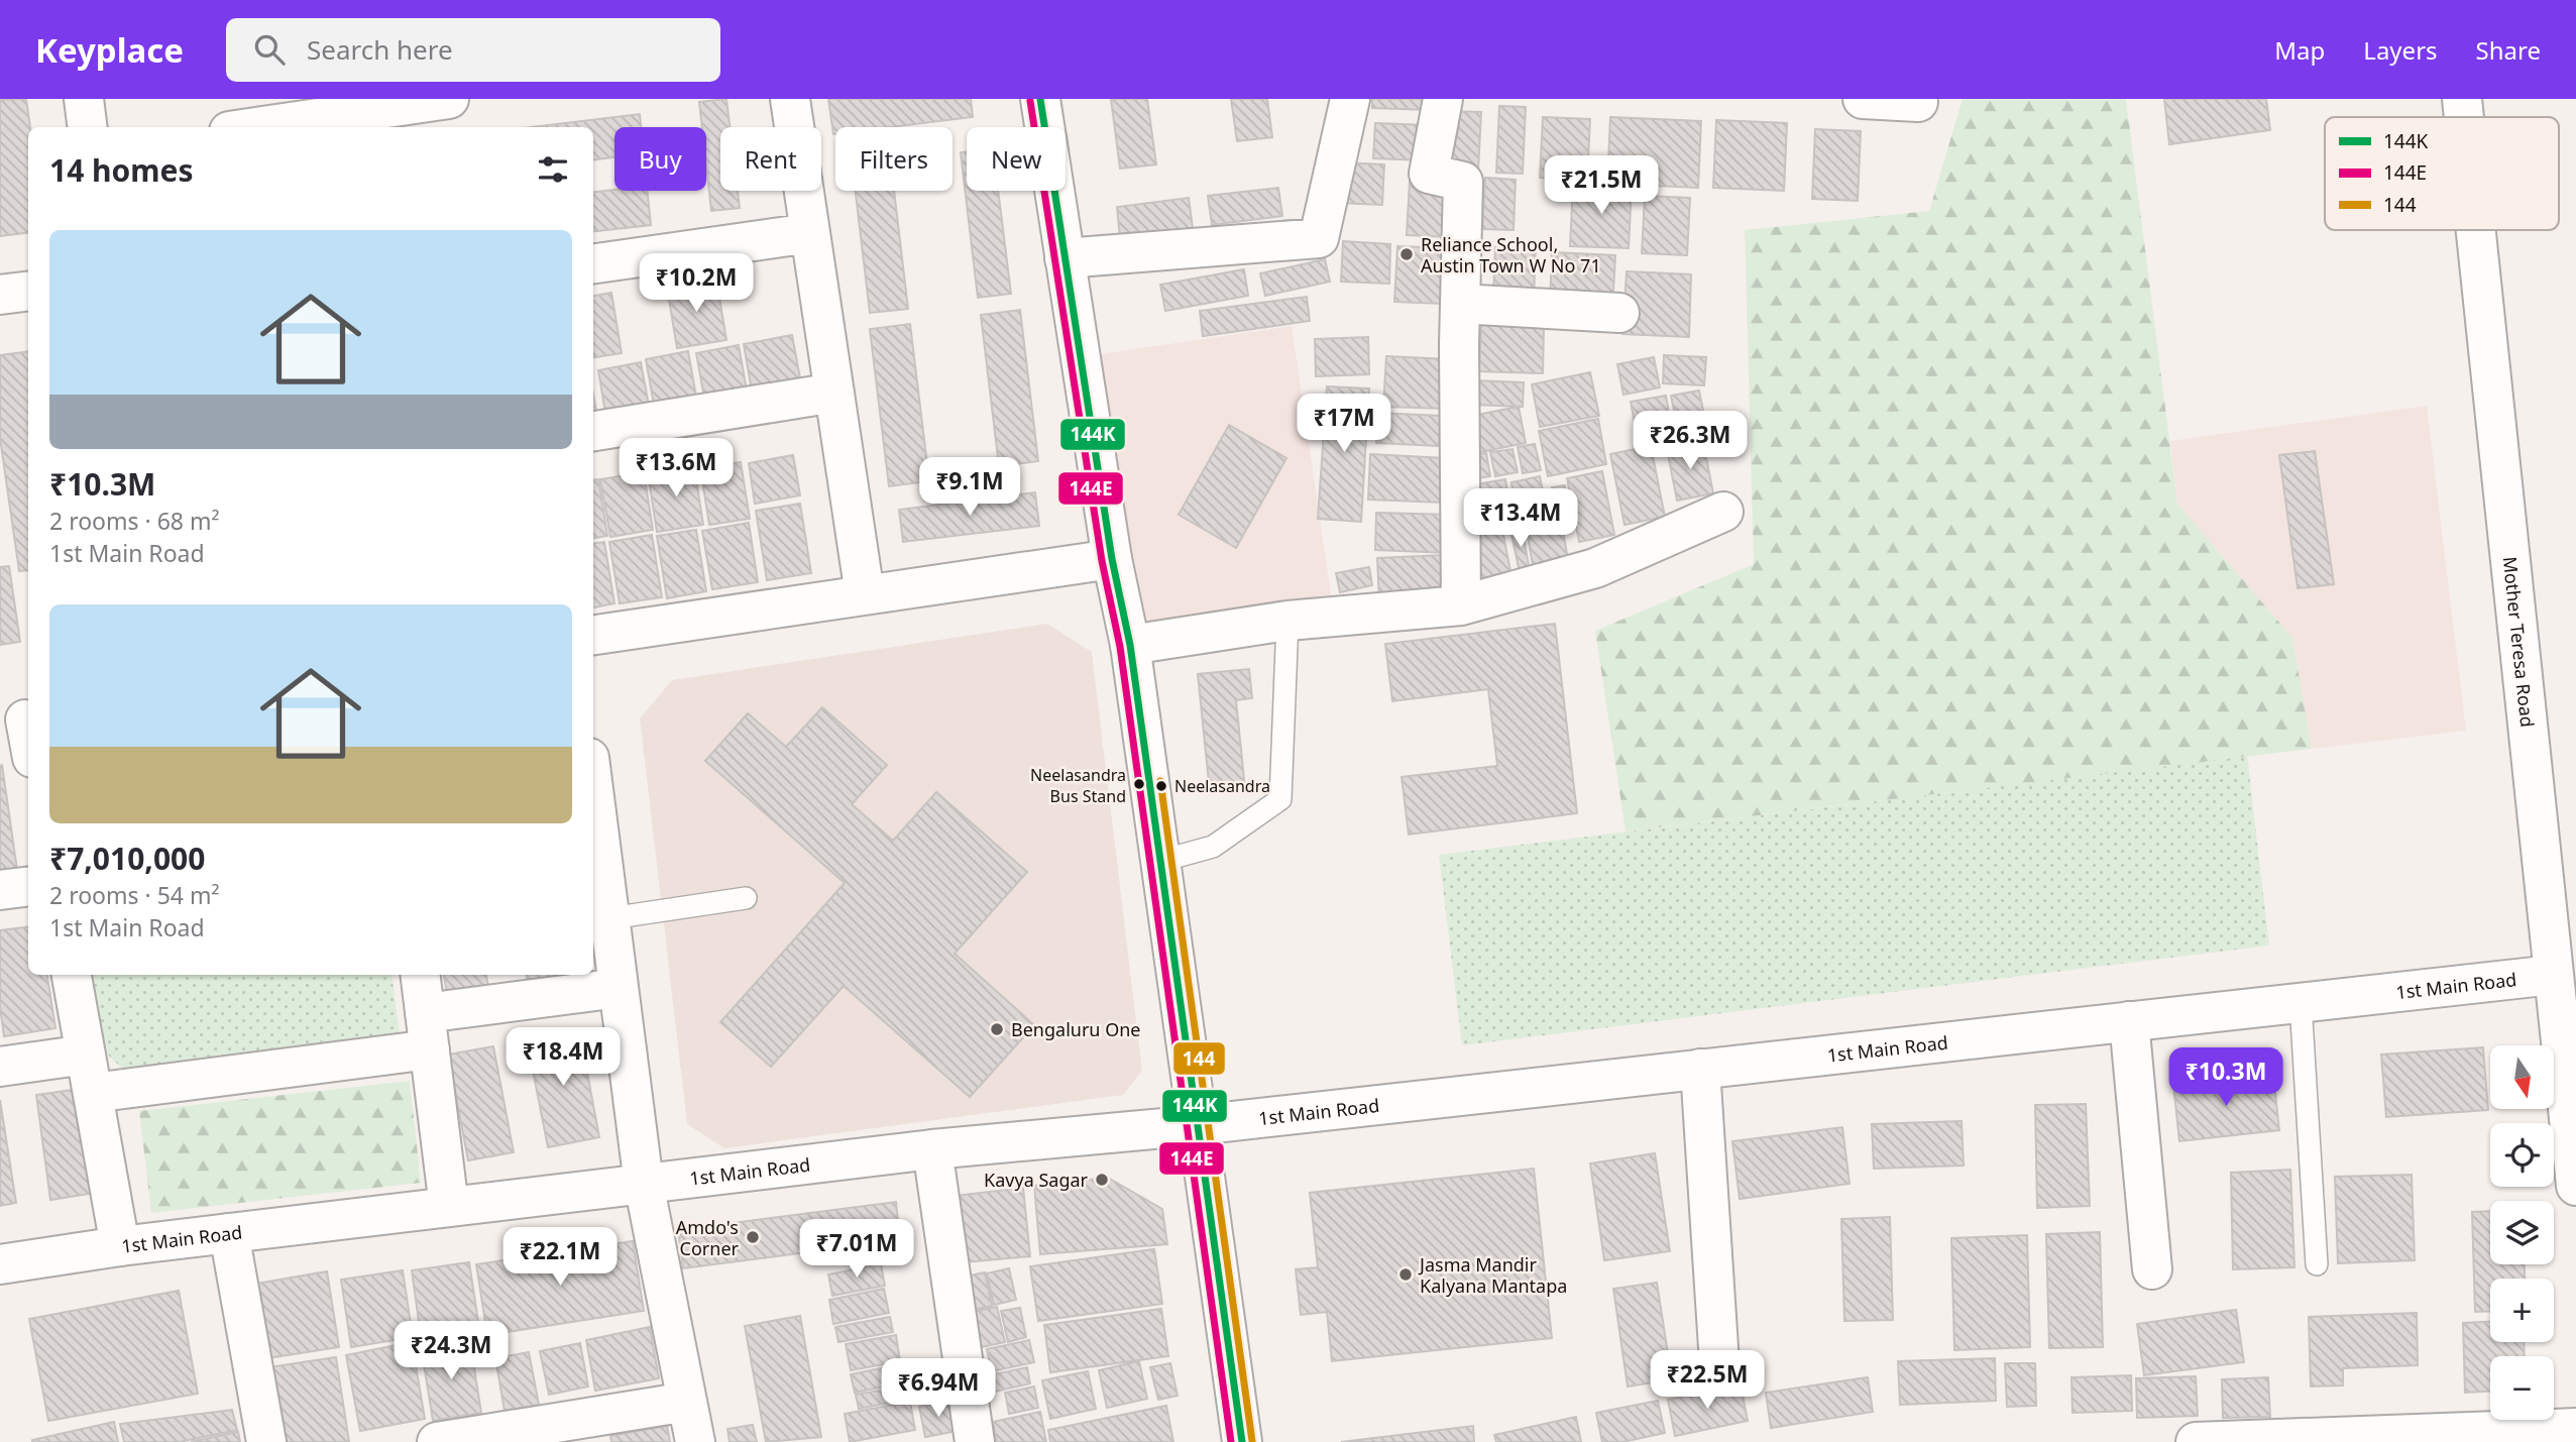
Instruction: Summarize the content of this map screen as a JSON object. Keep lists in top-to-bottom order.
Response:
{
  "streets": {
    "street": ["Mother Teresa Road", "1st Main Road"]
  },
  "crossings": [
    ["Mother Teresa Road", "1st Main Road"]
  ],
  "places": [
    "Reliance School, Austin Town W No 71",
    "Neelasandra Bus Stand",
    "Neelasandra",
    "Bengaluru One",
    "Kavya Sagar",
    "Amdo's Corner",
    "Jasma Mandir Kalyana Mantapa"
  ],
  "lines": ["transit line 144K", "transit line 144E", "transit line 144"],
  "legend": ["144K", "144E", "144"],
  "north": "bottom",
  "page": {
    "header": "Keyplace",
    "search": "Search here",
    "nav": ["Map", "Layers", "Share"],
    "chip": [
      "Buy",
      "Rent",
      "Filters",
      "New"
    ],
    "heading": "14 homes",
    "price": [
      "₹21.5M",
      "₹10.2M",
      "₹17M",
      "₹26.3M",
      "₹13.6M",
      "₹9.1M",
      "₹13.4M",
      "₹18.4M",
      "₹10.3M",
      "₹7.01M",
      "₹22.1M",
      "₹24.3M",
      "₹22.5M",
      "₹6.94M"
    ],
    "list": [
      {
        "name": "₹10.3M",
        "note": "2 rooms · 68 m² · 1st Main Road"
      },
      {
        "name": "₹7,010,000",
        "note": "2 rooms · 54 m² · 1st Main Road"
      }
    ],
    "map_buttons": ["+", "−"]
  }
}
